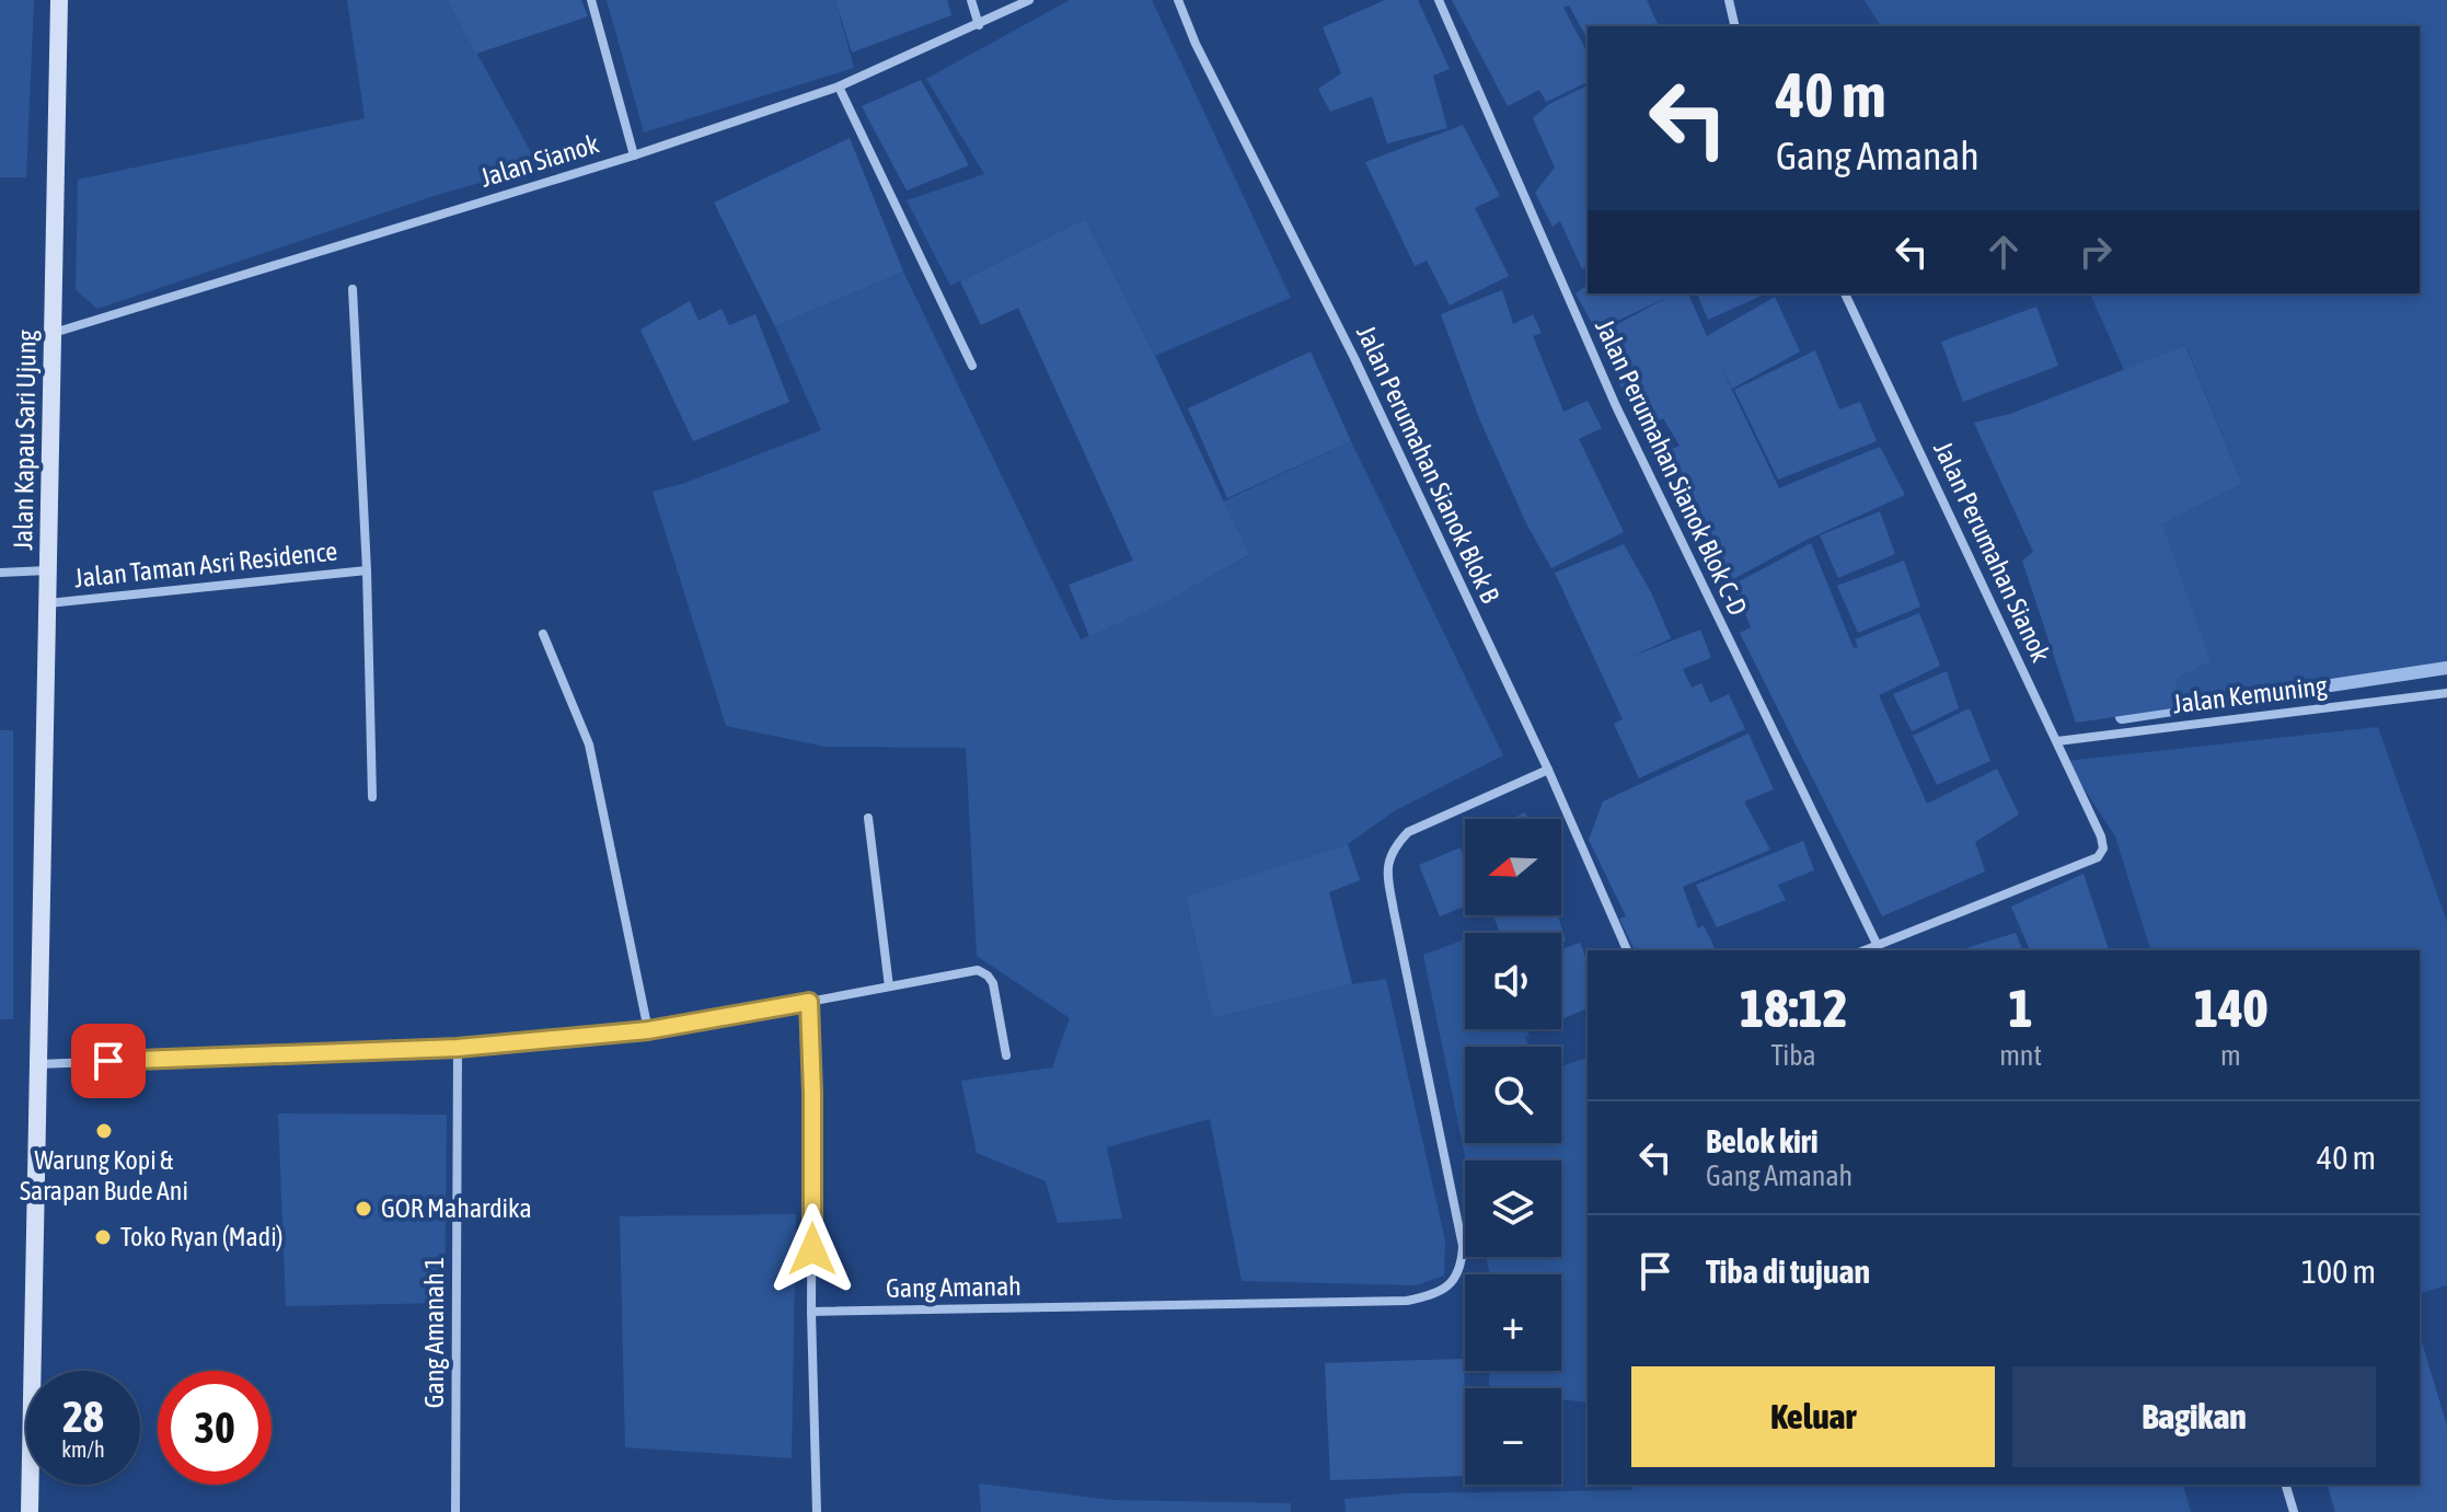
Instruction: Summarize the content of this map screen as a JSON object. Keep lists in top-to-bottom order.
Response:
{
  "streets": {
    "street": [
      "Jalan Sianok",
      "Jalan Kapau Sari Ujung",
      "Jalan Perumahan Sianok Blok B",
      "Jalan Perumahan Sianok Blok C-D",
      "Jalan Perumahan Sianok",
      "Jalan Taman Asri Residence",
      "Jalan Kemuning",
      "Gang Amanah",
      "Gang Amanah 1"
    ]
  },
  "crossings": [
    ["Jalan Sianok", "Jalan Kapau Sari Ujung"],
    ["Jalan Kapau Sari Ujung", "Jalan Taman Asri Residence"],
    ["Jalan Perumahan Sianok Blok B", "Gang Amanah"],
    ["Jalan Perumahan Sianok Blok C-D", "Jalan Perumahan Sianok"],
    ["Jalan Perumahan Sianok", "Jalan Kemuning"]
  ],
  "places": ["Warung Kopi & Sarapan Bude Ani", "GOR Mahardika", "Toko Ryan (Madi)"],
  "north": "left",
  "page": {
    "turn": ["40 m", "Gang Amanah"],
    "map_buttons": ["+", "−"],
    "eta": [
      "18:12",
      "Tiba",
      "1",
      "mnt",
      "140",
      "m"
    ],
    "list": [
      {
        "name": "Belok kiri",
        "note": "Gang Amanah",
        "value": "40 m"
      },
      {
        "name": "Tiba di tujuan",
        "value": "100 m"
      }
    ],
    "buttons": ["Keluar", "Bagikan"],
    "speed": "28 km/h",
    "limit": "30"
  }
}
